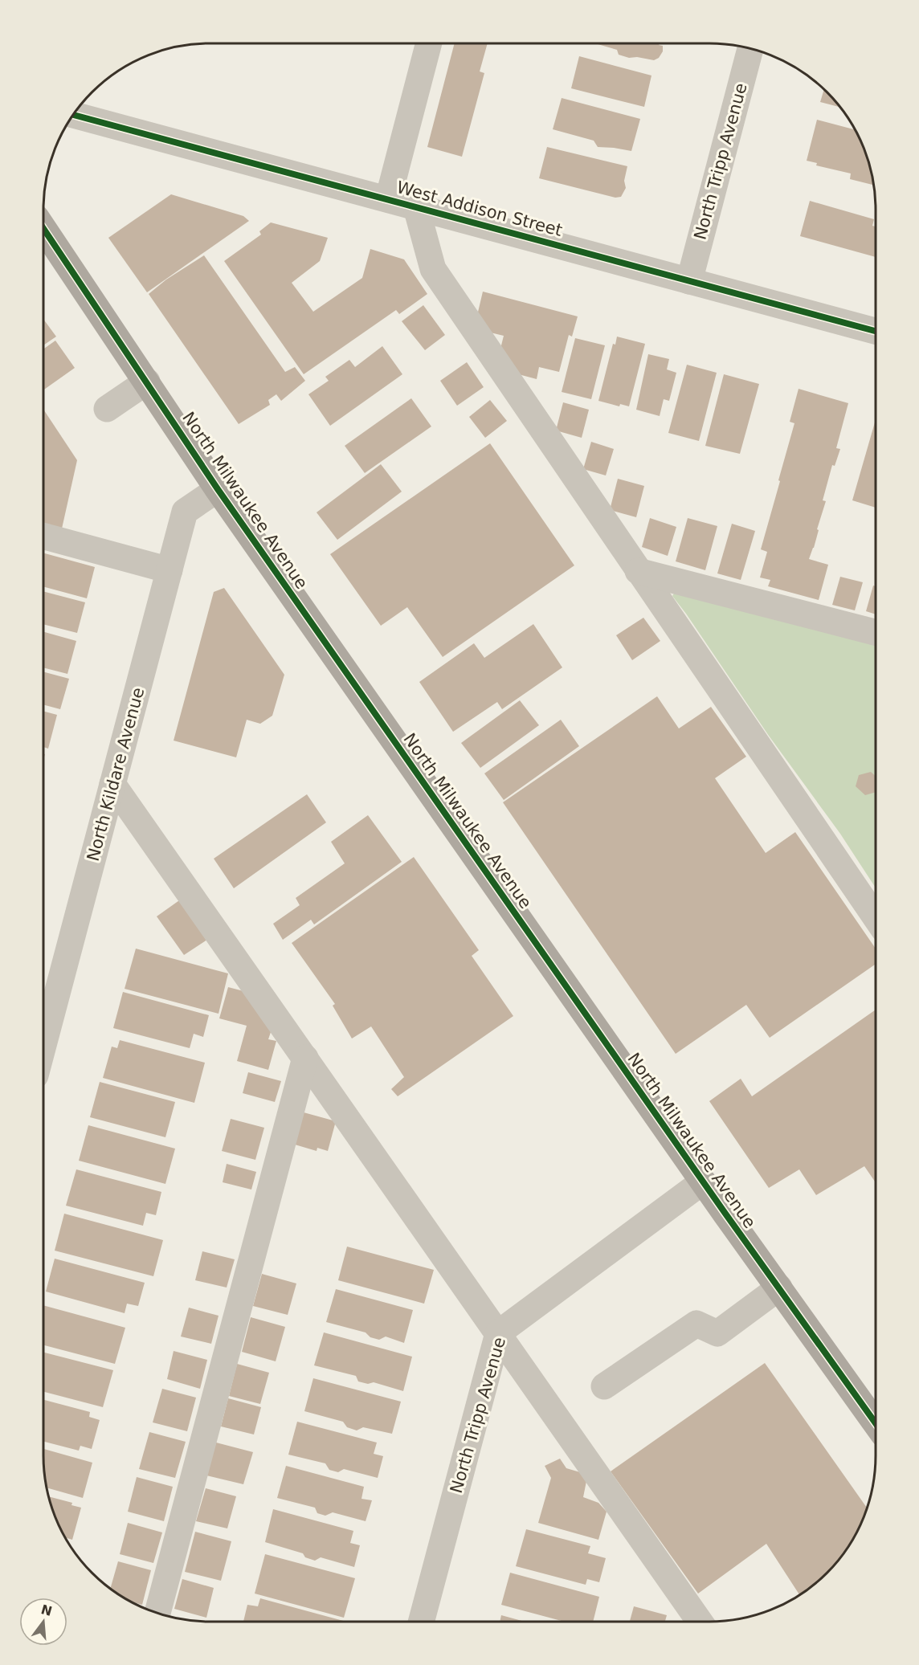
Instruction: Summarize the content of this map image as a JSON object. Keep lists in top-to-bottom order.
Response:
{
  "streets": {
    "main road": ["North Milwaukee Avenue"],
    "street": ["North Tripp Avenue", "West Addison Street", "North Kildare Avenue"]
  },
  "crossings": [
    ["North Tripp Avenue", "West Addison Street"],
    ["North Tripp Avenue", "North Milwaukee Avenue"],
    ["North Milwaukee Avenue", "North Kildare Avenue"]
  ],
  "north": "top"
}
